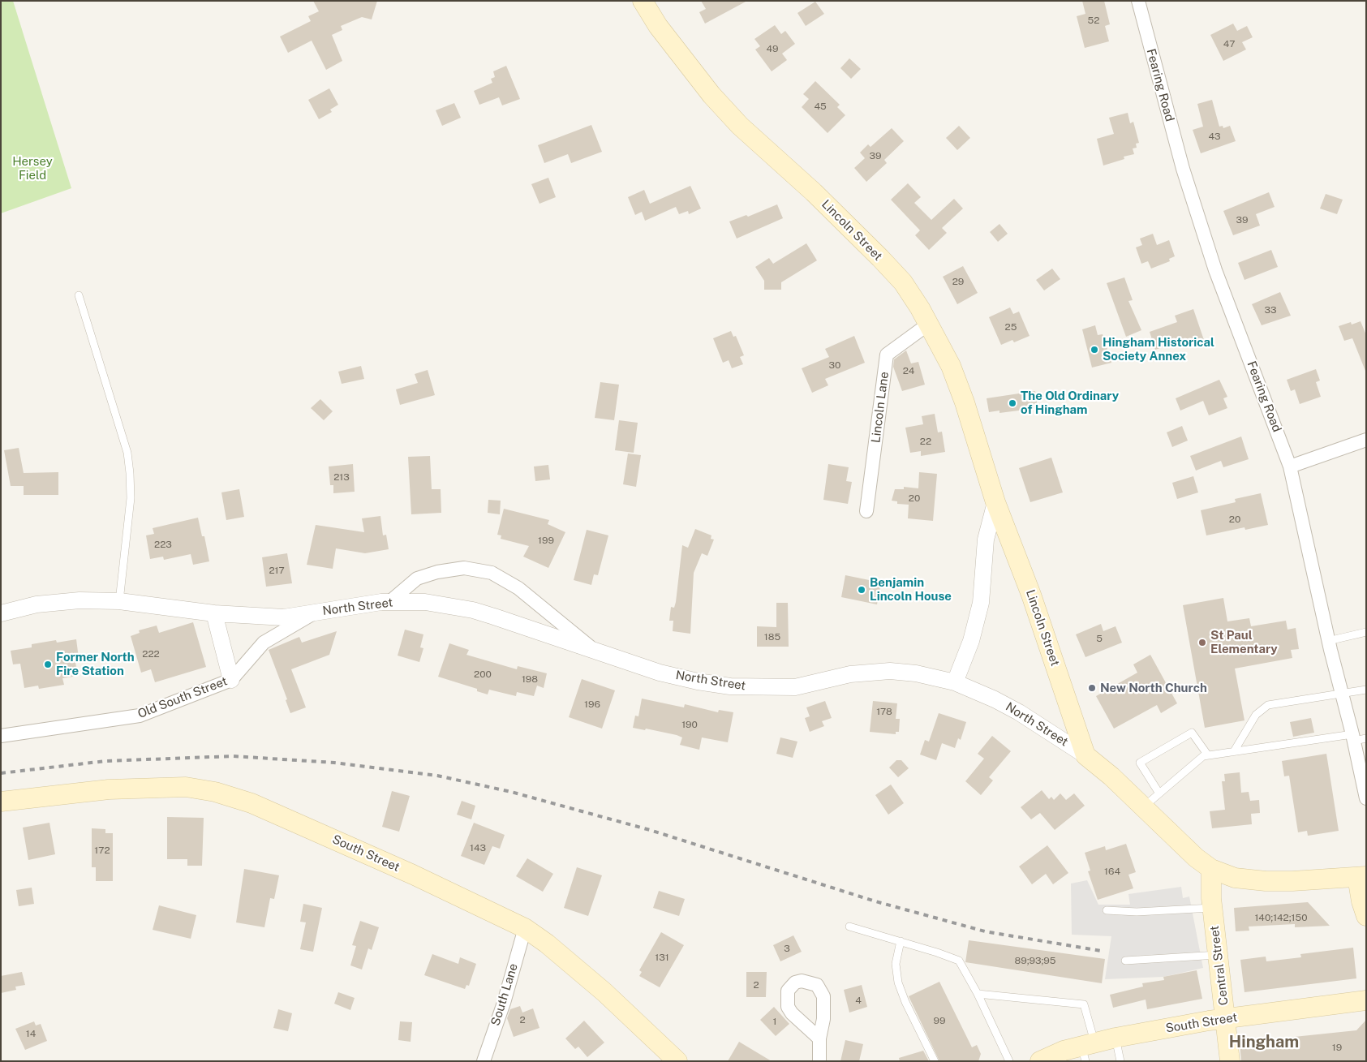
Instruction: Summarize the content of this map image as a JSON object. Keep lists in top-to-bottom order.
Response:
{
  "streets": {
    "main road": [
      "Lincoln Street",
      "North Street",
      "South Street",
      "Central Street"
    ],
    "street": [
      "Fearing Road",
      "Lincoln Lane",
      "Old South Street",
      "South Lane"
    ]
  },
  "crossings": [
    ["Lincoln Street", "Lincoln Lane"],
    ["Lincoln Street", "North Street"],
    ["North Street", "Old South Street"],
    ["North Street", "Central Street"],
    ["South Street", "Central Street"],
    ["South Street", "South Lane"]
  ],
  "districts": ["Hingham"],
  "parks": ["Hersey Field"],
  "places": [
    "Hingham Historical Society Annex",
    "The Old Ordinary of Hingham",
    "Benjamin Lincoln House",
    "St Paul Elementary",
    "Former North Fire Station",
    "New North Church"
  ],
  "house_numbers": [
    "52",
    "47",
    "49",
    "45",
    "43",
    "39",
    "39",
    "29",
    "33",
    "25",
    "30",
    "24",
    "22",
    "213",
    "20",
    "20",
    "199",
    "223",
    "217",
    "185",
    "5",
    "222",
    "200",
    "198",
    "196",
    "178",
    "190",
    "143",
    "172",
    "164",
    "140;142;150",
    "3",
    "131",
    "89;93;95",
    "2",
    "4",
    "2",
    "99",
    "1",
    "14",
    "19"
  ]
}
